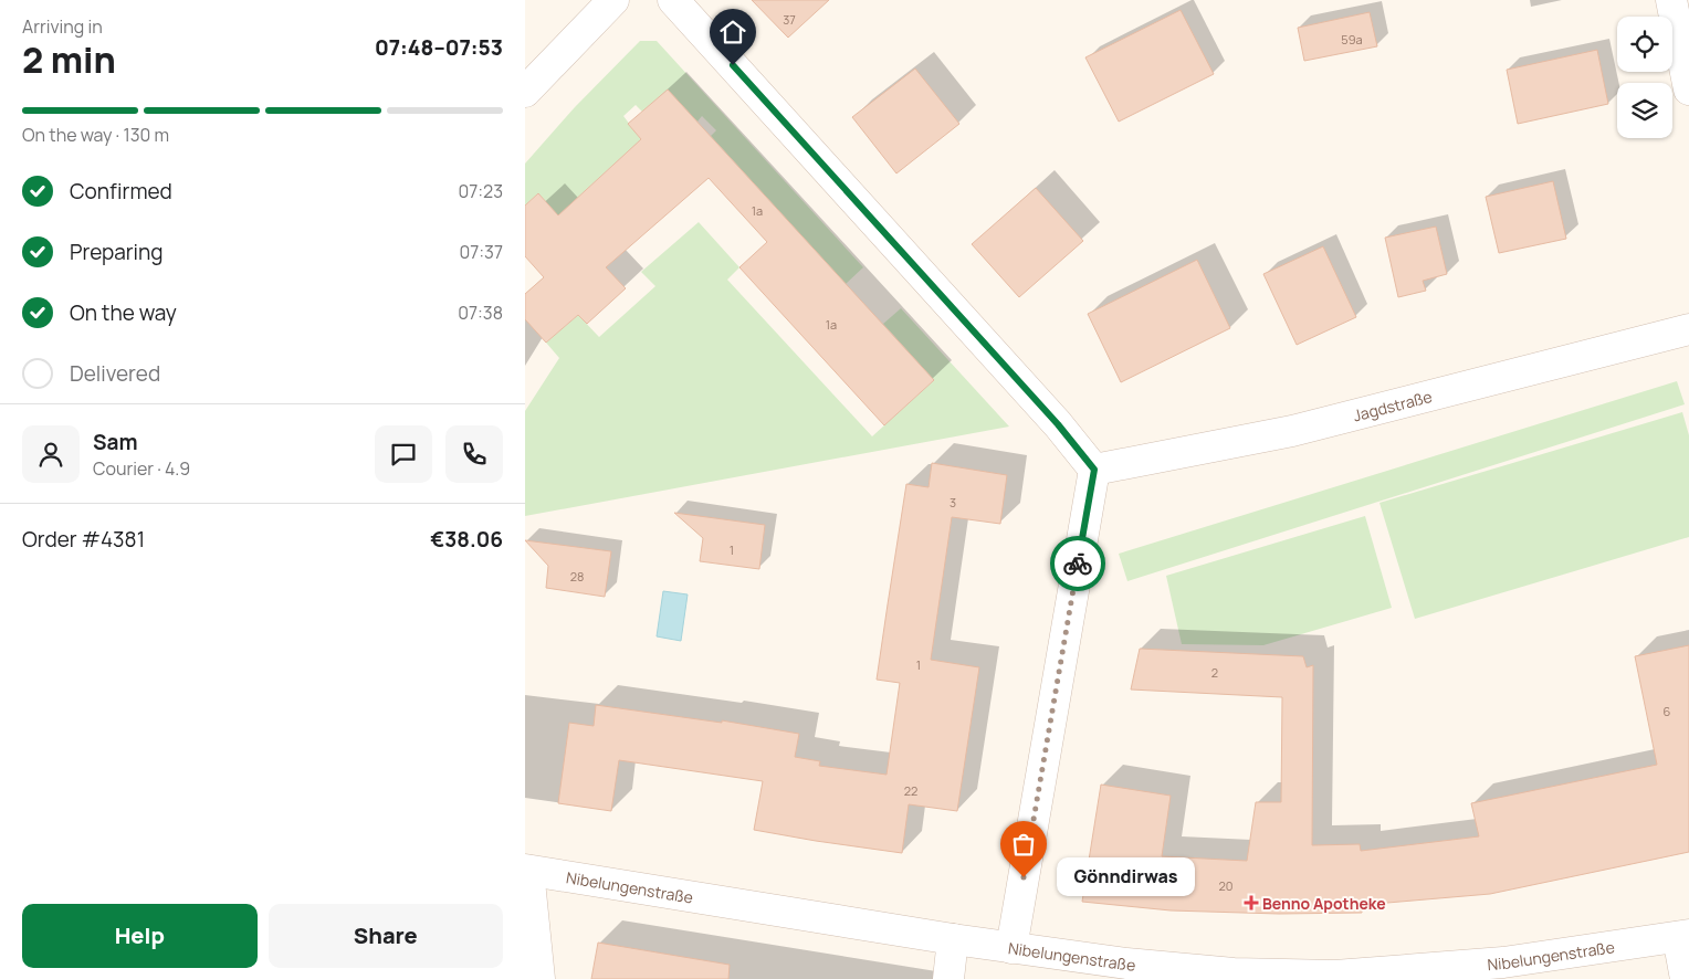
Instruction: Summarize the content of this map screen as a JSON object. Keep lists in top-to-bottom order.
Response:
{
  "streets": {
    "street": ["Jagdstraße", "Nibelungenstraße"]
  },
  "places": {
    "other": ["Gönndirwas"],
    "health": ["Benno Apotheke"]
  },
  "house_numbers": [
    "37",
    "59a",
    "1a",
    "1a",
    "3",
    "1",
    "28",
    "1",
    "2",
    "6",
    "22",
    "20"
  ],
  "page": {
    "heading": ["2 min", "Arriving in", "07:48–07:53"],
    "panel": [
      "Sam",
      "Courier · 4.9",
      "Order #4381",
      "€38.06"
    ],
    "bar": "On the way · 130 m",
    "list": [
      ["Confirmed", "07:23"],
      ["Preparing", "07:37"],
      ["On the way", "07:38"],
      "Delivered"
    ],
    "bubble": "Gönndirwas",
    "buttons": ["Help", "Share"]
  }
}
